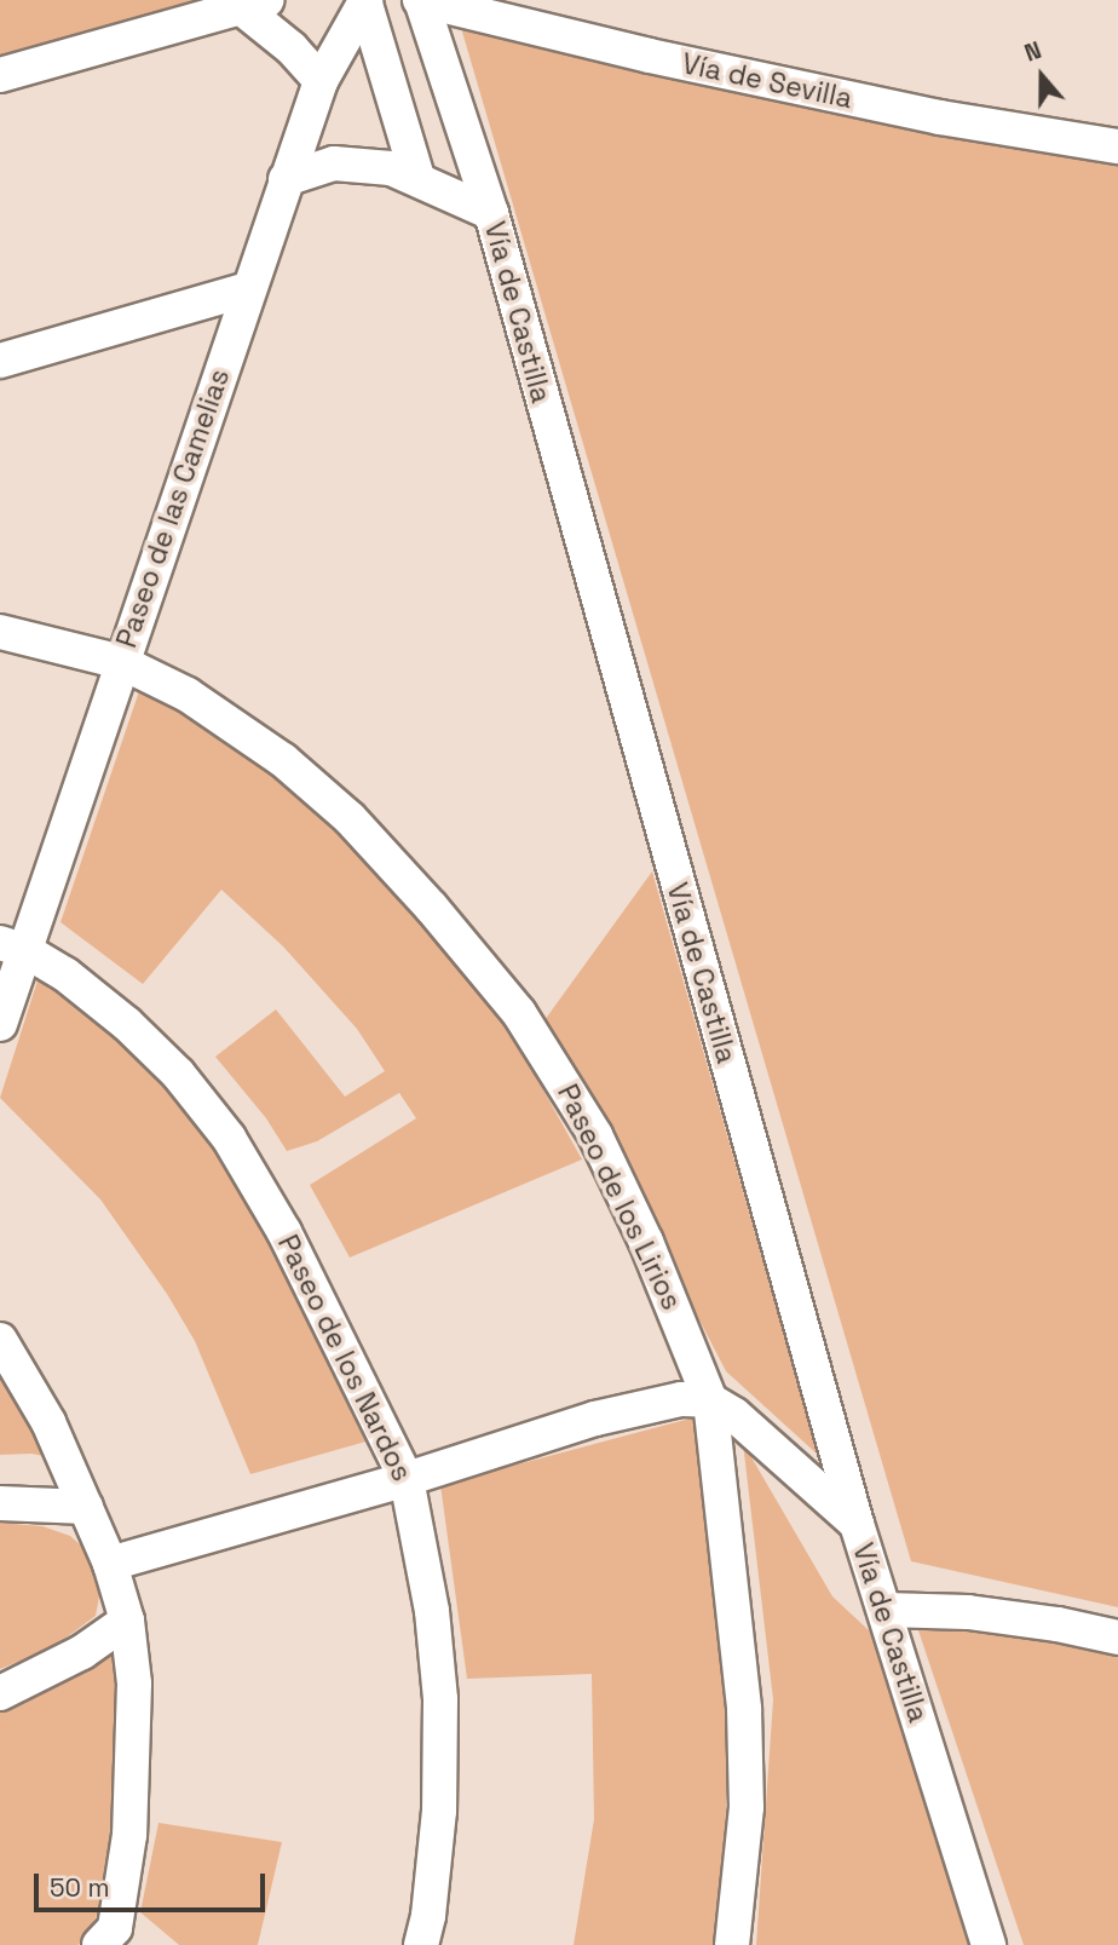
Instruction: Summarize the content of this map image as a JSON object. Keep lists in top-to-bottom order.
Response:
{
  "streets": {
    "street": [
      "Vía de Sevilla",
      "Vía de Castilla",
      "Paseo de las Camelias",
      "Paseo de los Lirios",
      "Paseo de los Nardos"
    ]
  },
  "crossings": [
    ["Vía de Sevilla", "Vía de Castilla"],
    ["Paseo de las Camelias", "Paseo de los Lirios"],
    ["Paseo de las Camelias", "Paseo de los Nardos"]
  ],
  "scale_bar": "50 m",
  "north": "top"
}
